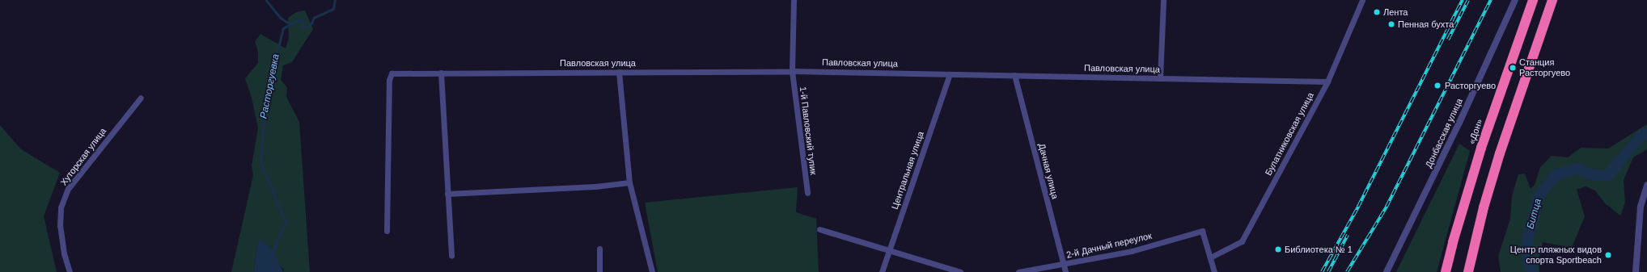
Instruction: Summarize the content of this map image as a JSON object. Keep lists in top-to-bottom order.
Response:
{
  "streets": {
    "highway": ["«Дон»"],
    "street": [
      "Павловская улица",
      "1-й Павловский тупик",
      "Донбасская улица",
      "Булатниковская улица",
      "Хуторская улица",
      "Центральная улица",
      "Дачная улица",
      "2-й Дачный переулок"
    ]
  },
  "crossings": [
    ["Павловская улица", "1-й Павловский тупик"],
    ["Павловская улица", "Булатниковская улица"],
    ["Павловская улица", "Центральная улица"],
    ["Павловская улица", "Дачная улица"],
    ["Булатниковская улица", "2-й Дачный переулок"],
    ["Дачная улица", "2-й Дачный переулок"]
  ],
  "water": ["Расторгуевка", "Битца"],
  "places": [
    "Лента",
    "Пенная бухта",
    "Станция Расторгуево",
    "Расторгуево",
    "Библиотека № 1",
    "Центр пляжных видов спорта Sportbeach"
  ]
}
